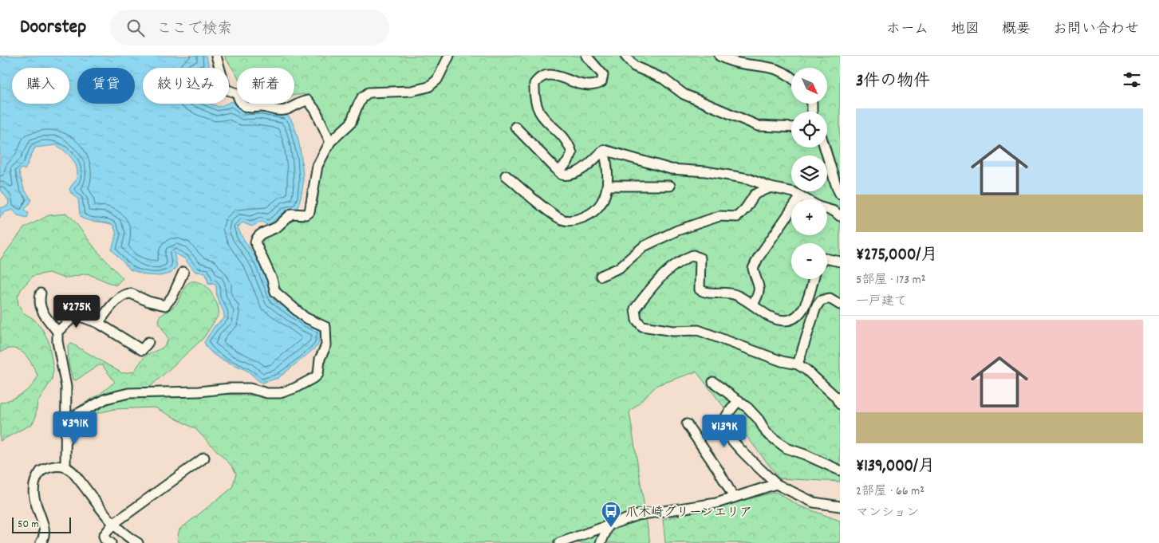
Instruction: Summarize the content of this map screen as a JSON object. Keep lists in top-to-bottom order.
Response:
{
  "places": {
    "bus stop": ["爪木崎グリーンエリア"]
  },
  "scale_bar": "50 m",
  "north": "bottom right",
  "page": {
    "header": "Doorstep",
    "search": "ここで検索",
    "nav": [
      "ホーム",
      "地図",
      "概要",
      "お問い合わせ"
    ],
    "heading": "3件の物件",
    "map_buttons": ["+", "−"],
    "chip": [
      "購入",
      "賃貸",
      "絞り込み",
      "新着"
    ],
    "list": [
      {
        "name": "¥275,000/月",
        "note": "5部屋 · 173 m² · 一戸建て"
      },
      {
        "name": "¥139,000/月",
        "note": "2部屋 · 66 m² · マンション"
      }
    ],
    "price": ["¥275K", "¥391K", "¥139K"],
    "scale": "50 m"
  }
}
